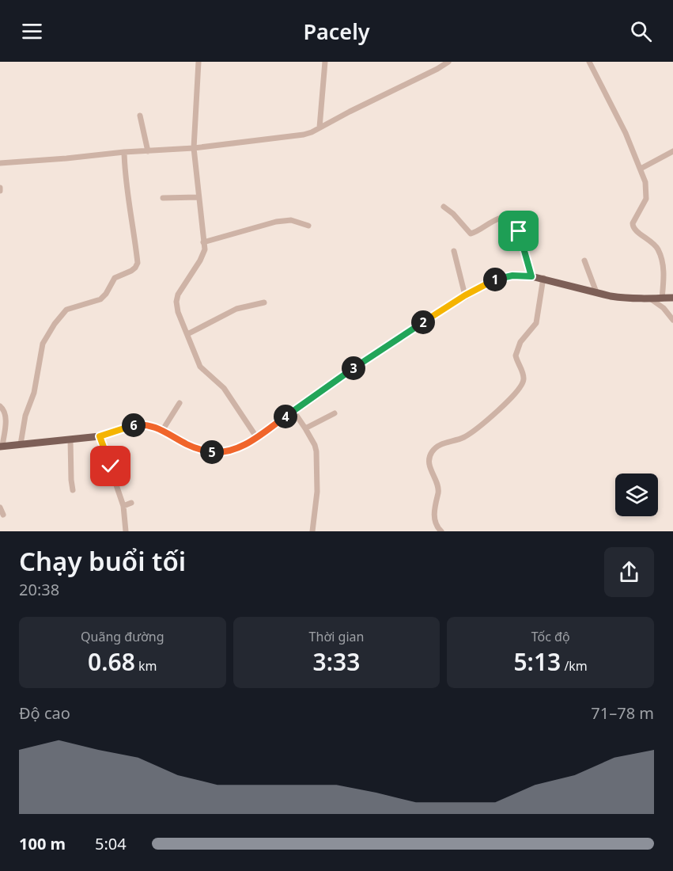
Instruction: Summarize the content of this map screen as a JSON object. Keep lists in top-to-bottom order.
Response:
{
  "page": {
    "header": "Pacely",
    "pins": [
      "1",
      "2",
      "3",
      "4",
      "6",
      "5"
    ],
    "heading": ["Chạy buổi tối", "20:38"],
    "stats": [
      ["Quãng đường", "0.68 km"],
      ["Thời gian", "3:33"],
      ["Tốc độ", "5:13 /km"]
    ],
    "chart": ["Độ cao", "71–78 m"],
    "list": [
      {
        "name": "100 m",
        "note": "5:04"
      }
    ]
  }
}
